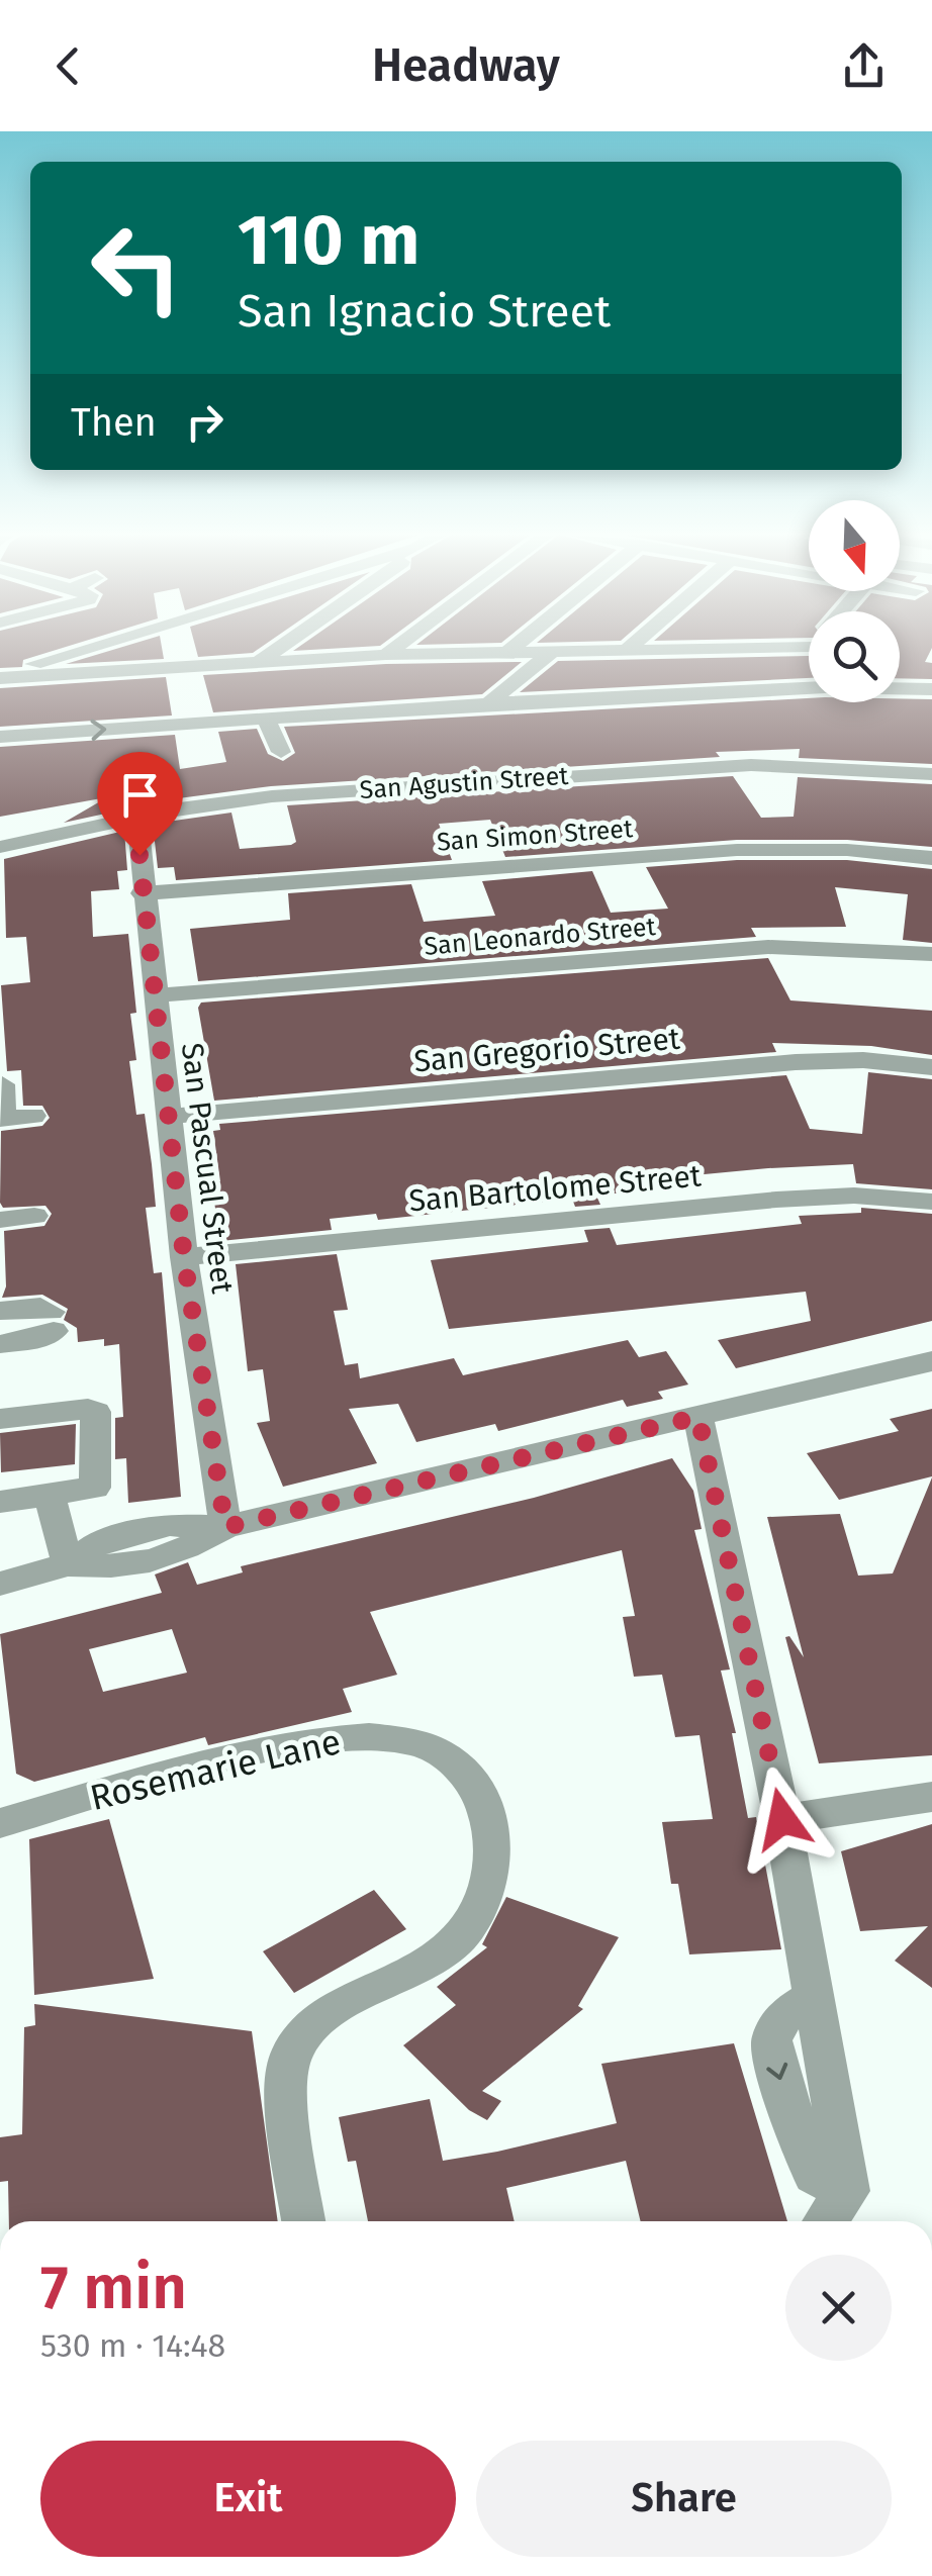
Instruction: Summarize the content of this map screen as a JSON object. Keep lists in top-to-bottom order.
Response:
{
  "streets": {
    "street": [
      "San Agustin Street",
      "San Simon Street",
      "San Leonardo Street",
      "San Gregorio Street",
      "San Pascual Street",
      "San Bartolome Street",
      "Rosemarie Lane"
    ]
  },
  "crossings": [
    ["San Agustin Street", "San Pascual Street"],
    ["San Simon Street", "San Pascual Street"],
    ["San Leonardo Street", "San Pascual Street"],
    ["San Gregorio Street", "San Pascual Street"],
    ["San Pascual Street", "San Bartolome Street"]
  ],
  "north": "bottom",
  "page": {
    "header": "Headway",
    "turn": ["110 m", "San Ignacio Street"],
    "then": "Then",
    "heading": ["7 min", "530 m · 14:48"],
    "buttons": ["Exit", "Share"]
  }
}
